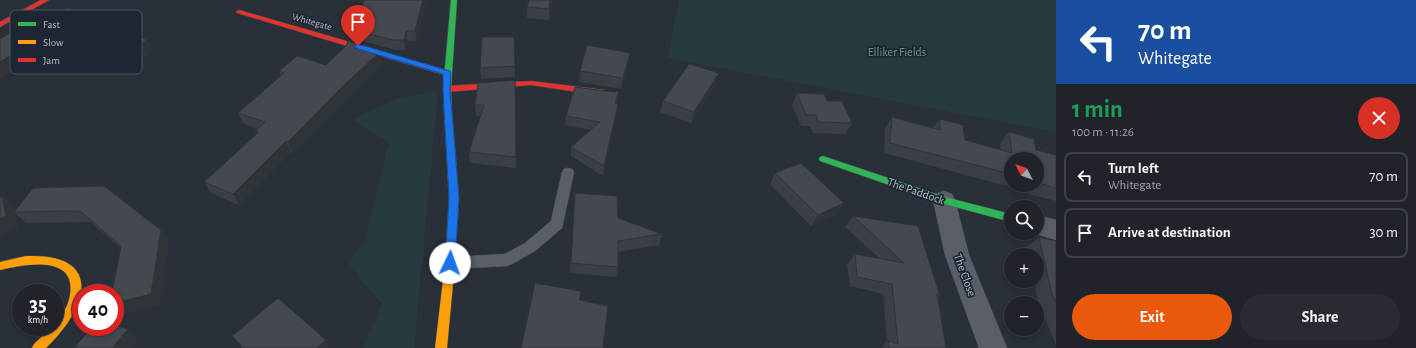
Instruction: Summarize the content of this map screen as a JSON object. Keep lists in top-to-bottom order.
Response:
{
  "streets": {
    "street": ["Whitegate", "The Paddock", "The Close"]
  },
  "crossings": [
    ["The Paddock", "The Close"]
  ],
  "parks": ["Elliker Fields"],
  "legend": ["Fast", "Slow", "Jam"],
  "north": "top left",
  "page": {
    "turn": ["70 m", "Whitegate"],
    "heading": ["1 min", "100 m · 11:26"],
    "map_buttons": ["+", "−"],
    "list": [
      {
        "name": "Turn left",
        "note": "Whitegate",
        "value": "70 m"
      },
      {
        "name": "Arrive at destination",
        "value": "30 m"
      }
    ],
    "speed": "35 km/h",
    "limit": "40",
    "buttons": ["Exit", "Share"]
  }
}
